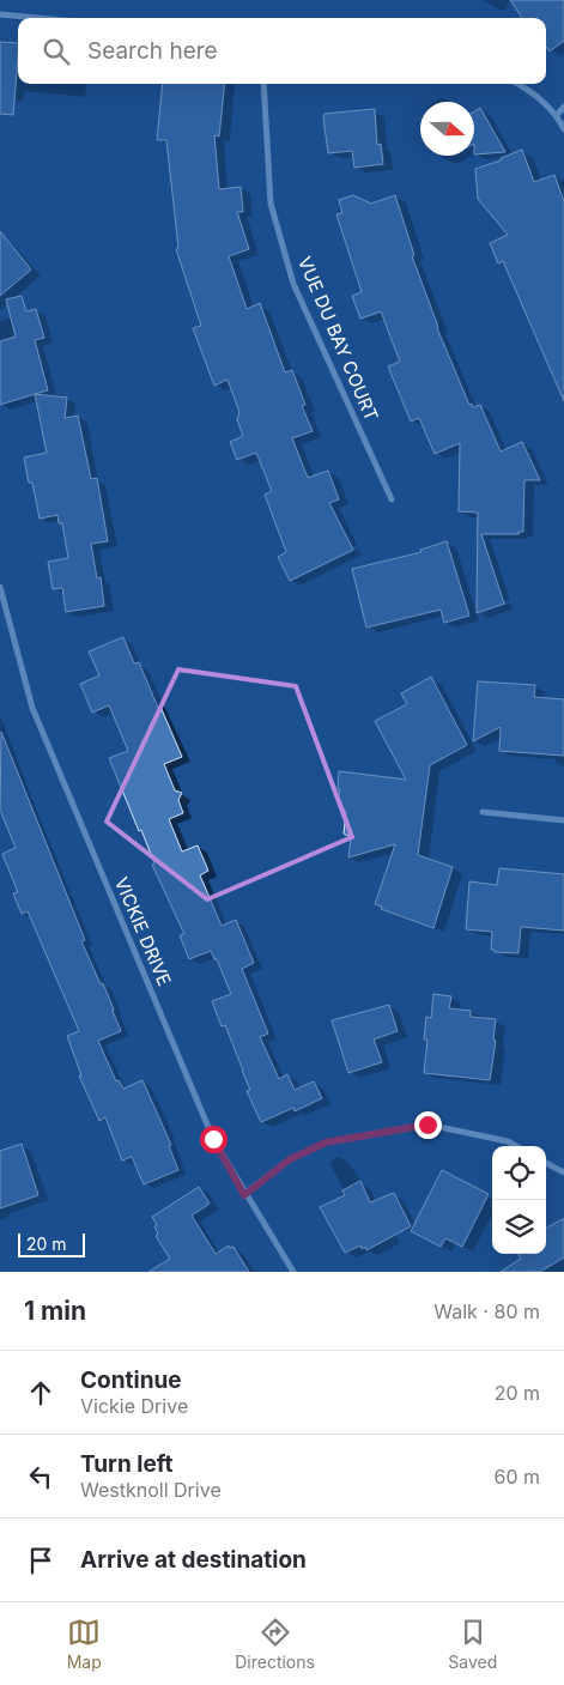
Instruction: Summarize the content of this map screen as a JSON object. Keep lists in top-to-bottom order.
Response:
{
  "streets": {
    "street": ["VUE DU BAY COURT", "VICKIE DRIVE"]
  },
  "scale_bar": "20 m",
  "north": "right",
  "page": {
    "search": "Search here",
    "scale": "20 m",
    "heading": ["1 min", "Walk · 80 m"],
    "list": [
      ["Continue", "Vickie Drive", "20 m"],
      ["Turn left", "Westknoll Drive", "60 m"],
      "Arrive at destination"
    ],
    "nav": ["Map", "Directions", "Saved"]
  }
}
